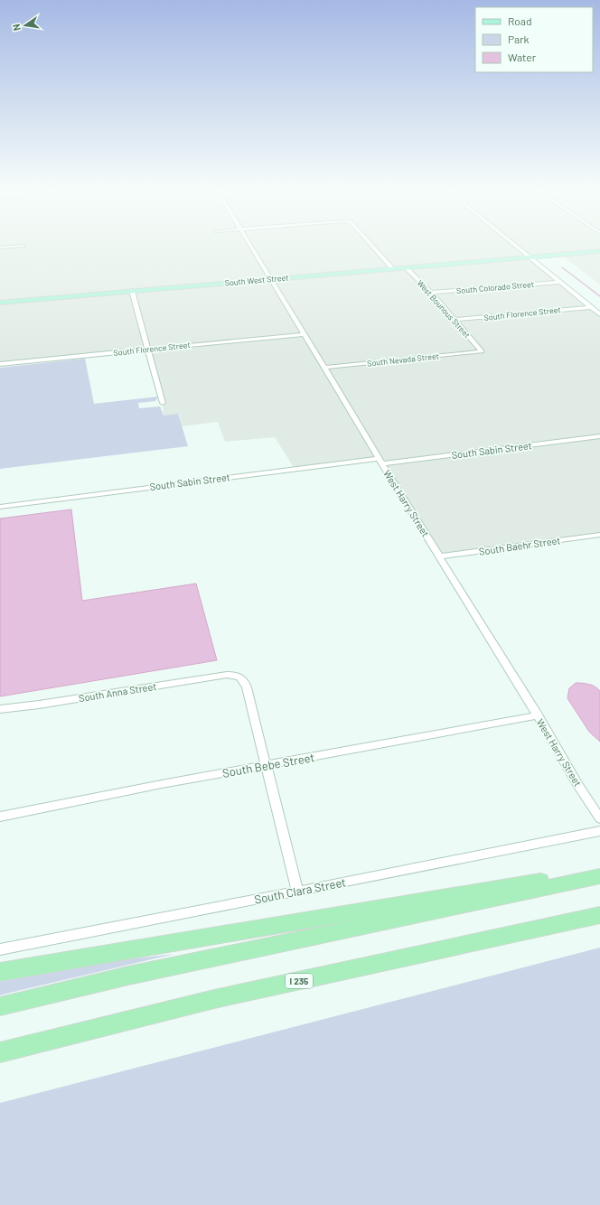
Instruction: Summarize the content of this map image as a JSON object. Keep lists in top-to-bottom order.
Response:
{
  "streets": {
    "highway": ["I 235"],
    "main road": ["South West Street"],
    "street": [
      "South Colorado Street",
      "West Bounous Street",
      "South Florence Street",
      "South Nevada Street",
      "South Sabin Street",
      "West Harry Street",
      "South Baehr Street",
      "South Anna Street",
      "South Bebe Street",
      "South Clara Street"
    ]
  },
  "crossings": [
    ["South West Street", "West Bounous Street"],
    ["South West Street", "West Harry Street"],
    ["South Colorado Street", "West Bounous Street"],
    ["West Bounous Street", "South Florence Street"],
    ["West Bounous Street", "South Nevada Street"],
    ["South Florence Street", "West Harry Street"],
    ["South Nevada Street", "West Harry Street"],
    ["South Sabin Street", "West Harry Street"],
    ["West Harry Street", "South Baehr Street"],
    ["West Harry Street", "South Bebe Street"],
    ["South Anna Street", "South Bebe Street"]
  ],
  "legend": ["Road", "Park", "Water"],
  "north": "left"
}
